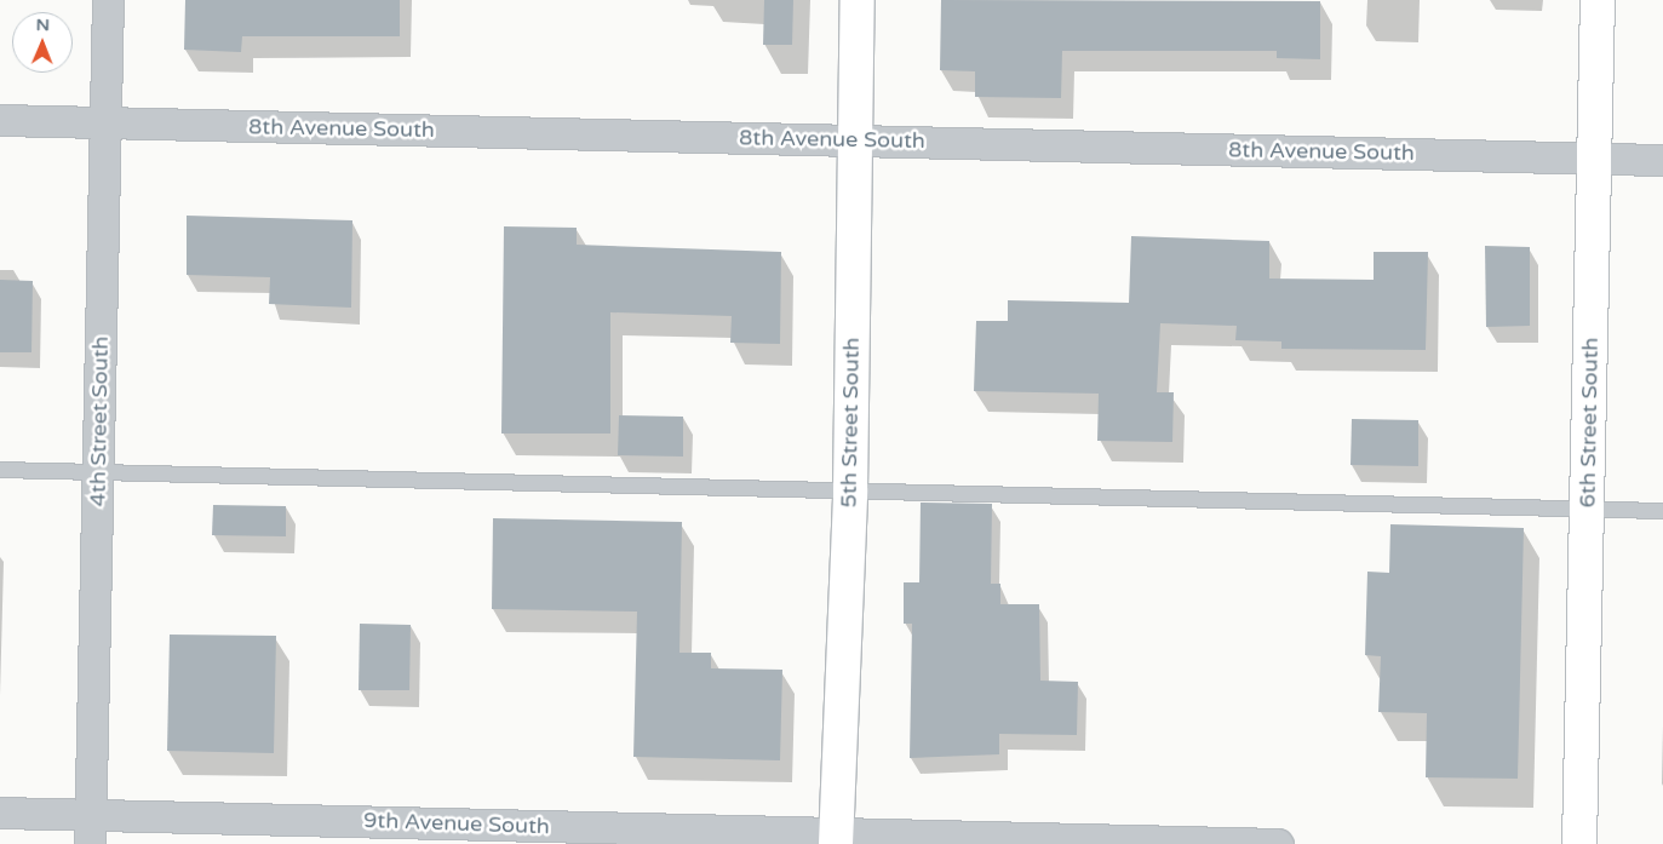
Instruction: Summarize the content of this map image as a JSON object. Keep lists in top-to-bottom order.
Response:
{
  "streets": {
    "main road": ["5th Street South", "6th Street South"],
    "street": ["8th Avenue South", "4th Street South", "9th Avenue South"]
  },
  "crossings": [
    ["8th Avenue South", "4th Street South"],
    ["8th Avenue South", "5th Street South"],
    ["8th Avenue South", "6th Street South"],
    ["4th Street South", "9th Avenue South"],
    ["5th Street South", "9th Avenue South"]
  ],
  "north": "top"
}
